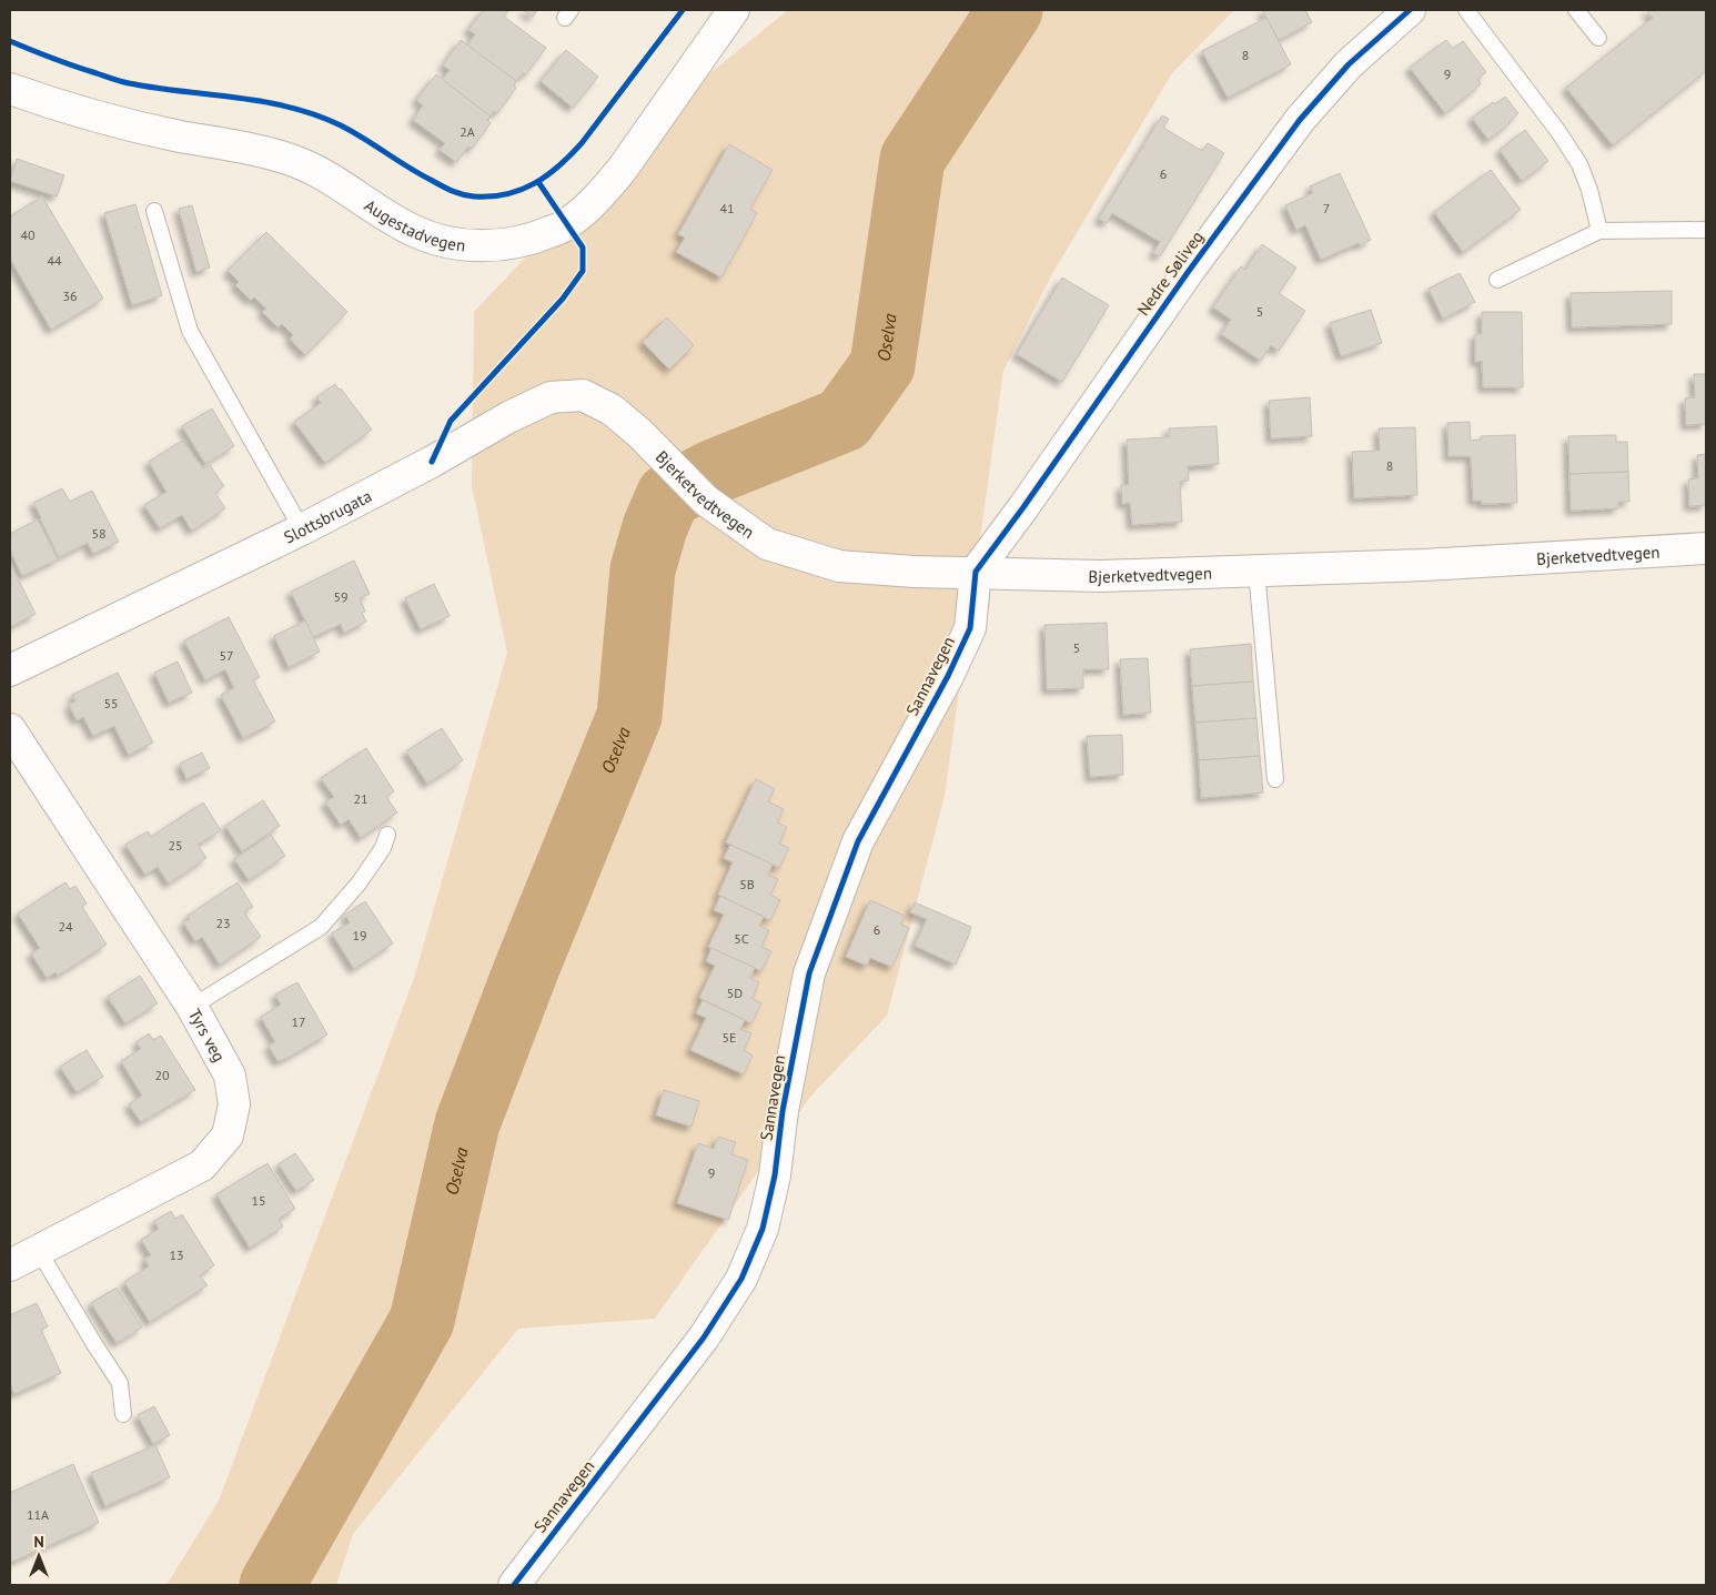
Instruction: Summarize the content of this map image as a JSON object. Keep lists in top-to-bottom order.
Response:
{
  "streets": {
    "street": [
      "Augestadvegen",
      "Nedre Søliveg",
      "Bjerketvedtvegen",
      "Slottsbrugata",
      "Sannavegen",
      "Tyrs veg"
    ]
  },
  "crossings": [
    ["Nedre Søliveg", "Bjerketvedtvegen"],
    ["Nedre Søliveg", "Sannavegen"],
    ["Bjerketvedtvegen", "Slottsbrugata"],
    ["Bjerketvedtvegen", "Sannavegen"]
  ],
  "water": ["Oselva"],
  "house_numbers": [
    "8",
    "9",
    "2A",
    "6",
    "41",
    "7",
    "40",
    "44",
    "36",
    "5",
    "8",
    "58",
    "59",
    "5",
    "57",
    "55",
    "21",
    "25",
    "5B",
    "23",
    "24",
    "6",
    "19",
    "5C",
    "5D",
    "17",
    "5E",
    "20",
    "9",
    "15",
    "13",
    "11A"
  ],
  "north": "top"
}
